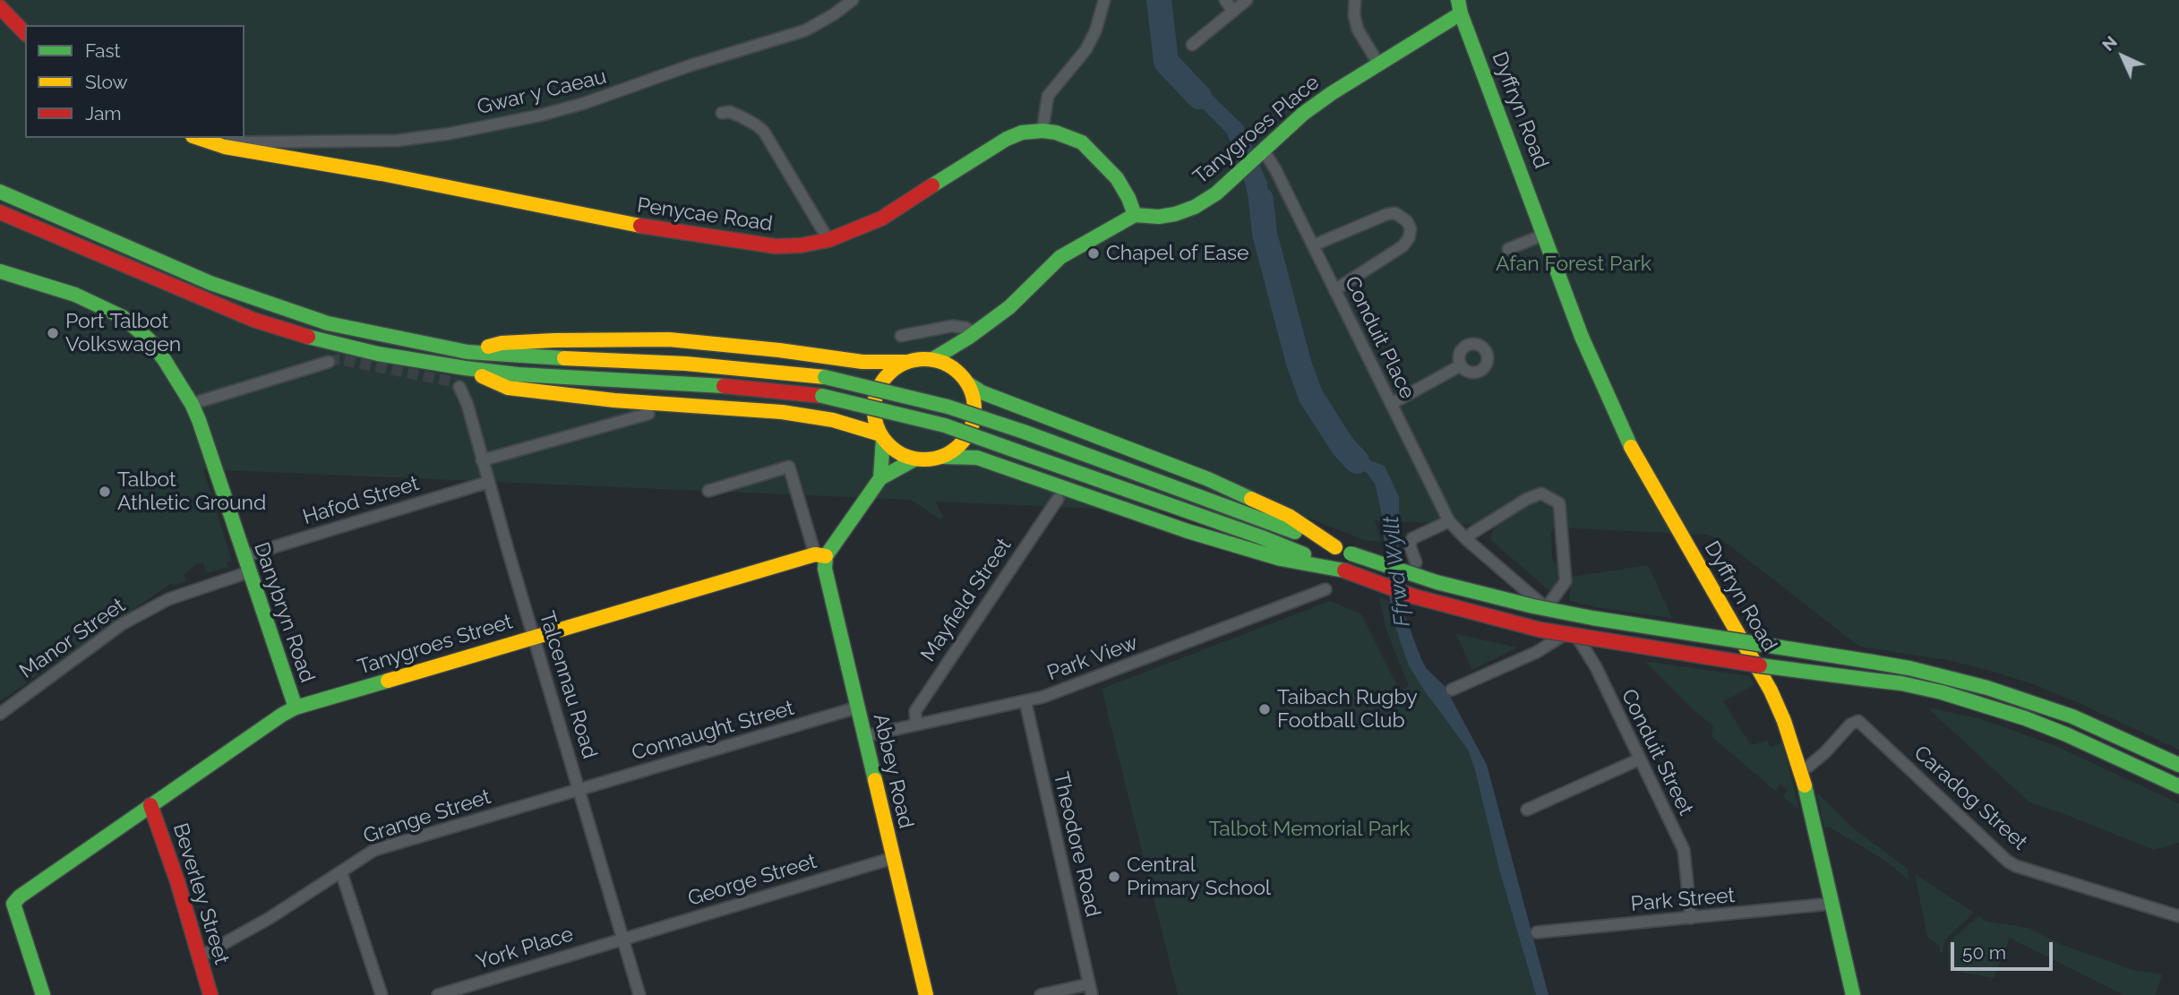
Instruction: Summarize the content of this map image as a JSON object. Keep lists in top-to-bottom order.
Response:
{
  "streets": {
    "main road": [
      "Dyffryn Road",
      "Tanygroes Place",
      "Penycae Road",
      "Danybryn Road",
      "Tanygroes Street",
      "Abbey Road",
      "Beverley Street"
    ],
    "street": [
      "Gwar y Caeau",
      "Conduit Place",
      "Hafod Street",
      "Mayfield Street",
      "Manor Street",
      "Park View",
      "Talcennau Road",
      "Connaught Street",
      "Conduit Street",
      "Caradog Street",
      "Grange Street",
      "Theodore Road",
      "George Street",
      "Park Street",
      "York Place"
    ]
  },
  "crossings": [
    ["Gwar y Caeau", "Penycae Road"],
    ["Dyffryn Road", "Tanygroes Place"],
    ["Dyffryn Road", "Caradog Street"],
    ["Dyffryn Road", "Park Street"],
    ["Tanygroes Place", "Conduit Place"],
    ["Conduit Place", "Conduit Street"],
    ["Hafod Street", "Danybryn Road"],
    ["Hafod Street", "Talcennau Road"],
    ["Mayfield Street", "Park View"],
    ["Danybryn Road", "Manor Street"],
    ["Danybryn Road", "Tanygroes Street"],
    ["Tanygroes Street", "Talcennau Road"],
    ["Tanygroes Street", "Abbey Road"],
    ["Tanygroes Street", "Beverley Street"],
    ["Park View", "Abbey Road"],
    ["Park View", "Theodore Road"],
    ["Talcennau Road", "Connaught Street"],
    ["Talcennau Road", "Grange Street"],
    ["Talcennau Road", "George Street"],
    ["Talcennau Road", "York Place"],
    ["Connaught Street", "Abbey Road"],
    ["Connaught Street", "Grange Street"],
    ["Conduit Street", "Park Street"],
    ["Abbey Road", "George Street"],
    ["Grange Street", "Beverley Street"],
    ["George Street", "York Place"]
  ],
  "water": ["Ffrwd Wyllt"],
  "parks": ["Afan Forest Park", "Talbot Memorial Park"],
  "places": [
    "Chapel of Ease",
    "Port Talbot Volkswagen",
    "Talbot Athletic Ground",
    "Taibach Rugby Football Club",
    "Central Primary School"
  ],
  "legend": ["Fast", "Slow", "Jam"],
  "scale_bar": "50 m",
  "north": "top left"
}
